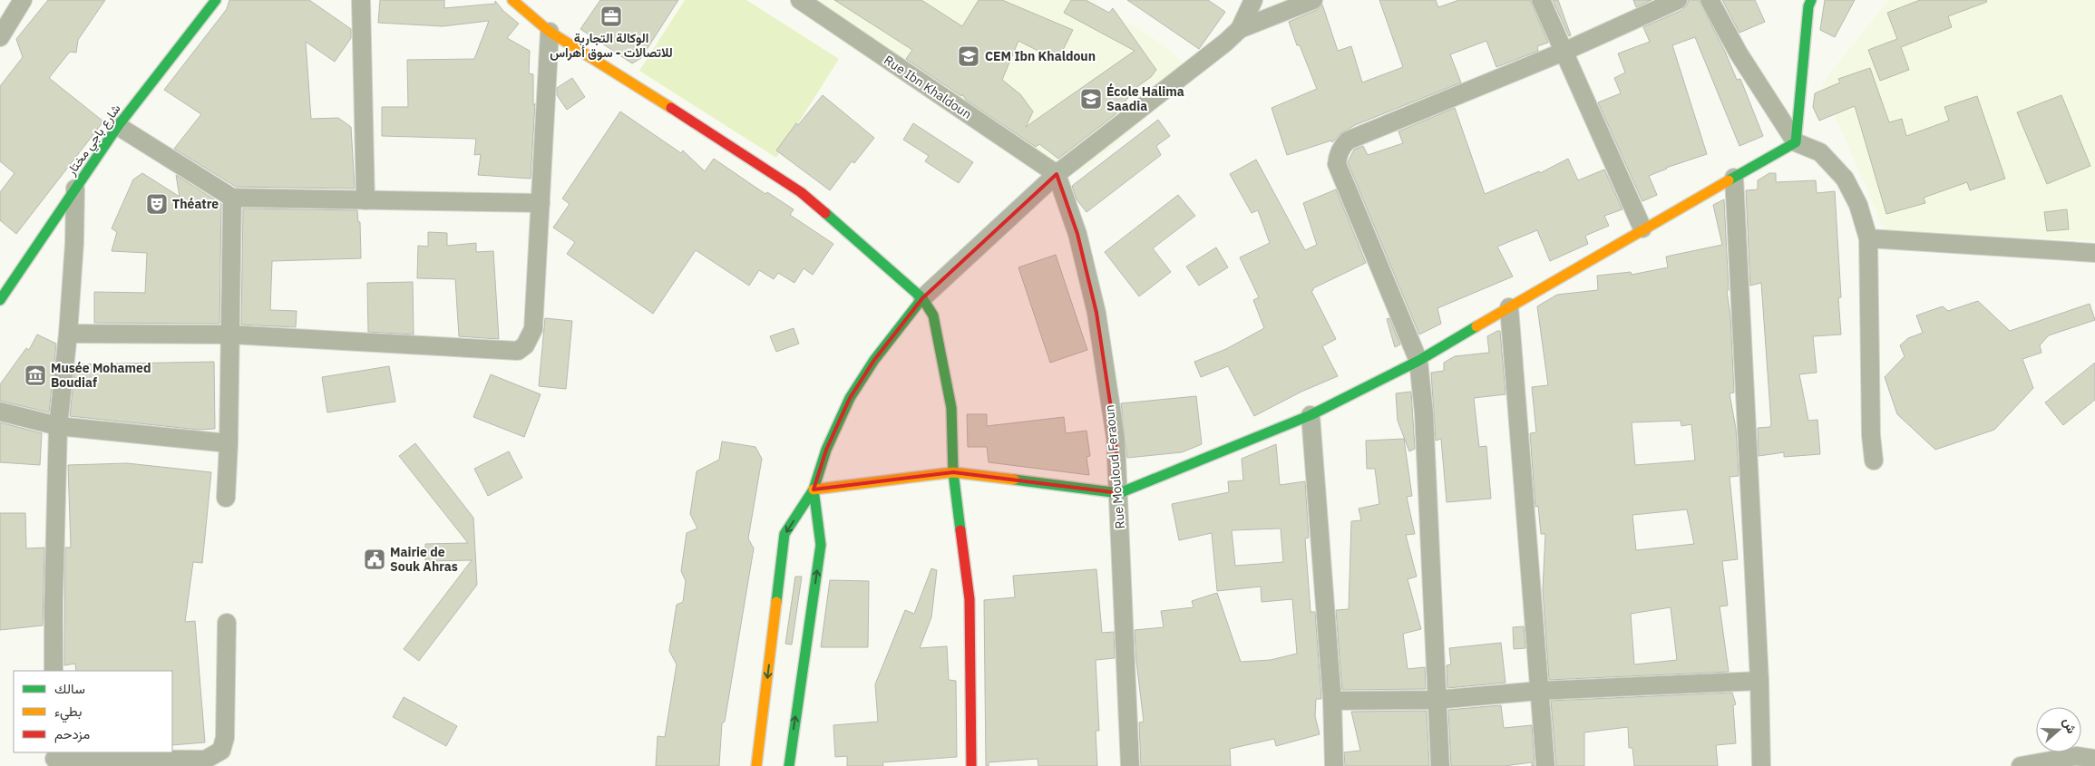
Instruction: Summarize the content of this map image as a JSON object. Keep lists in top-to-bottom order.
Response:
{
  "streets": {
    "main road": ["شارع باجي مختار"],
    "street": ["Rue Ibn Khaldoun", "Rue Mouloud Feraoun"]
  },
  "crossings": [
    ["Rue Ibn Khaldoun", "Rue Mouloud Feraoun"]
  ],
  "places": {
    "office": ["الوكالة التجارية للاتصالات - سوق أهراس"],
    "school or university": ["CEM Ibn Khaldoun", "École Halima Saadia"],
    "theatre": ["Théatre"],
    "museum": ["Musée Mohamed Boudiaf"],
    "public building": ["Mairie de Souk Ahras"]
  },
  "legend": ["سالك", "بطيء", "مزدحم"],
  "north": "right"
}
